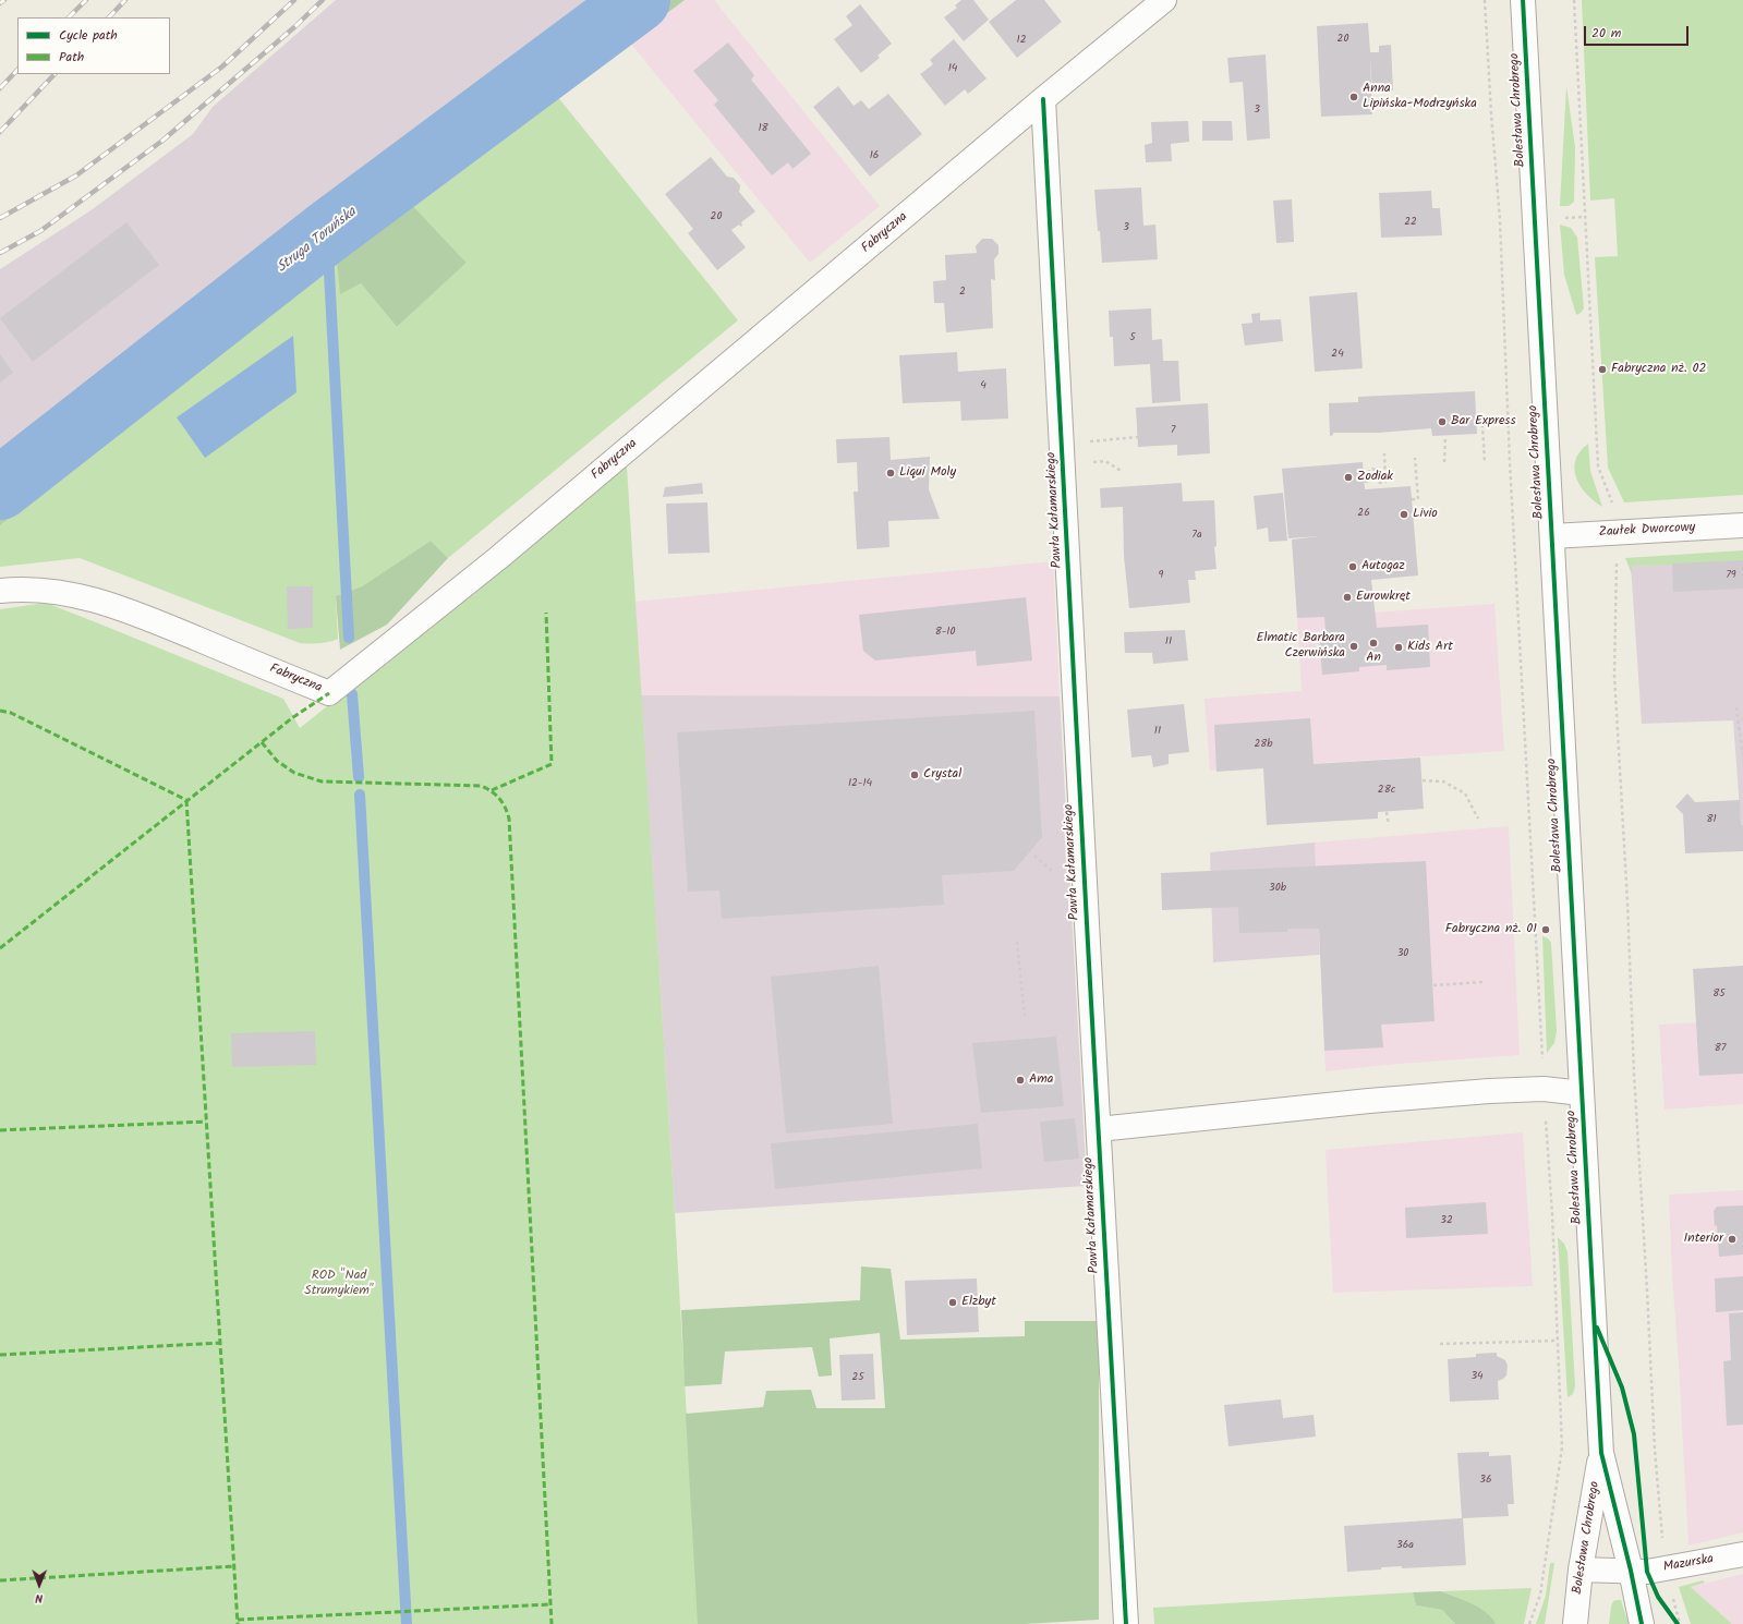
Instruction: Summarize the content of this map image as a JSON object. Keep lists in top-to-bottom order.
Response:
{
  "streets": {
    "street": [
      "Bolesława Chrobrego",
      "Fabryczna",
      "Pawła Kałamarskiego",
      "Zaułek Dworcowy",
      "Mazurska"
    ]
  },
  "crossings": [
    ["Bolesława Chrobrego", "Zaułek Dworcowy"],
    ["Bolesława Chrobrego", "Mazurska"],
    ["Fabryczna", "Pawła Kałamarskiego"]
  ],
  "water": ["Struga Toruńska"],
  "parks": ["ROD \"Nad Strumykiem\""],
  "places": [
    "Anna Lipińska-Modrzyńska",
    "Fabryczna nż. 02",
    "Bar Express",
    "Liqui Moly",
    "Zodiak",
    "Livio",
    "Autogaz",
    "Eurowkręt",
    "An",
    "Elmatic Barbara Czerwińska",
    "Kids Art",
    "Crystal",
    "Fabryczna nż. 01",
    "Ama",
    "Interior",
    "Elzbyt"
  ],
  "house_numbers": [
    "20",
    "12",
    "14",
    "3",
    "18",
    "16",
    "20",
    "22",
    "3",
    "2",
    "5",
    "24",
    "4",
    "7",
    "26",
    "7a",
    "9",
    "79",
    "8-10",
    "11",
    "11",
    "28b",
    "12-14",
    "28c",
    "81",
    "30b",
    "30",
    "85",
    "87",
    "32",
    "34",
    "25",
    "36",
    "36a"
  ],
  "legend": ["Cycle path", "Path"],
  "scale_bar": "20 m",
  "north": "bottom"
}
